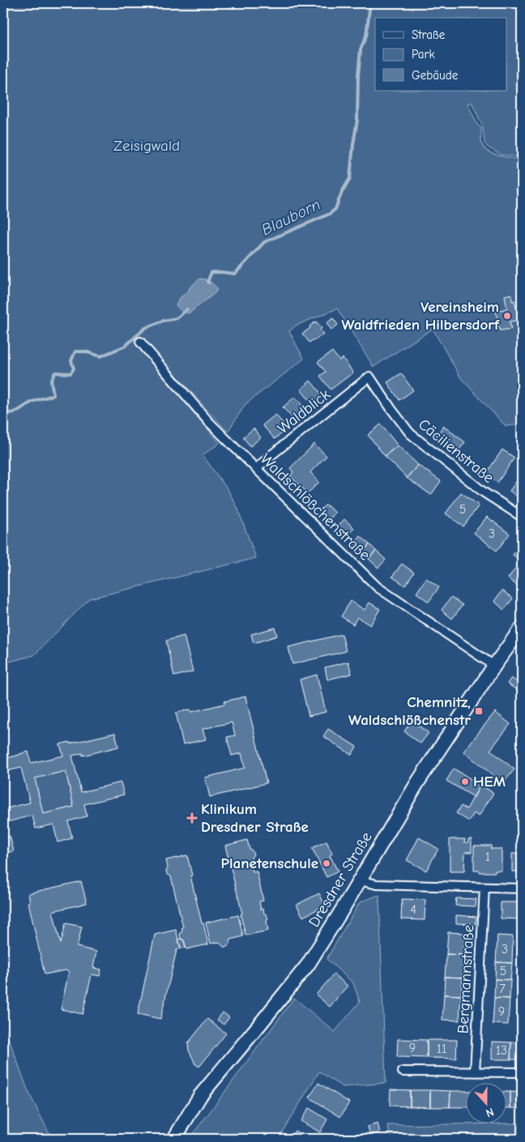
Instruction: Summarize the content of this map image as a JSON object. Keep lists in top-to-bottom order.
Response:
{
  "streets": {
    "main road": ["Dresdner Straße"],
    "street": [
      "Waldblick",
      "Cäcilienstraße",
      "Waldschlößchenstraße",
      "Bergmannstraße"
    ]
  },
  "crossings": [
    ["Waldblick", "Cäcilienstraße"],
    ["Waldblick", "Waldschlößchenstraße"],
    ["Waldschlößchenstraße", "Dresdner Straße"]
  ],
  "water": ["Blauborn"],
  "parks": ["Zeisigwald"],
  "places": {
    "other": ["Vereinsheim Waldfrieden Hilbersdorf", "HEM", "Planetenschule"],
    "transit": ["Chemnitz, Waldschlößchenstr"],
    "health": ["Klinikum Dresdner Straße"]
  },
  "house_numbers": [
    "5",
    "3",
    "1",
    "4",
    "3",
    "5",
    "7",
    "9",
    "9",
    "11",
    "13"
  ],
  "legend": ["Straße", "Park", "Gebäude"],
  "north": "bottom"
}
